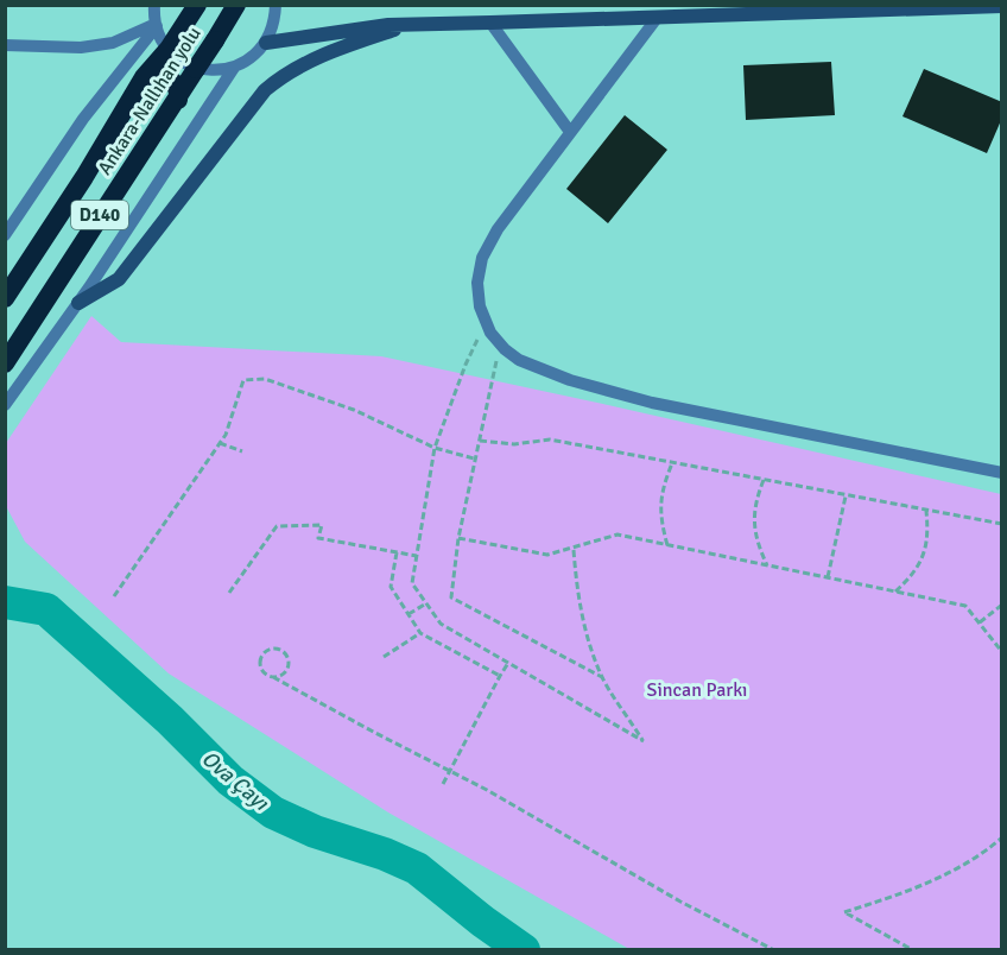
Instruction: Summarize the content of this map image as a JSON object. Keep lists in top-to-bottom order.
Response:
{
  "streets": {
    "highway": ["Ankara-Nallıhan yolu", "D140"]
  },
  "water": ["Ova Çayı"],
  "parks": ["Sincan Parkı"]
}
